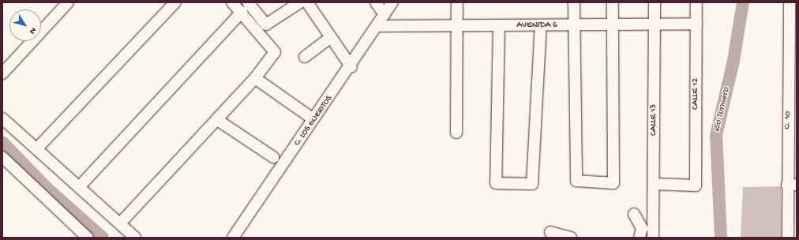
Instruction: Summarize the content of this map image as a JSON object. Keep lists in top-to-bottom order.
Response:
{
  "streets": {
    "street": [
      "AVENIDA 6",
      "CALLE 12",
      "CALLE 13",
      "C. 10",
      "C. LOS GUERITOS"
    ]
  },
  "crossings": [
    ["AVENIDA 6", "CALLE 12"],
    ["AVENIDA 6", "CALLE 13"],
    ["AVENIDA 6", "C. LOS GUERITOS"],
    ["CALLE 12", "CALLE 13"]
  ],
  "water": ["Río Turmero"],
  "north": "bottom right"
}
